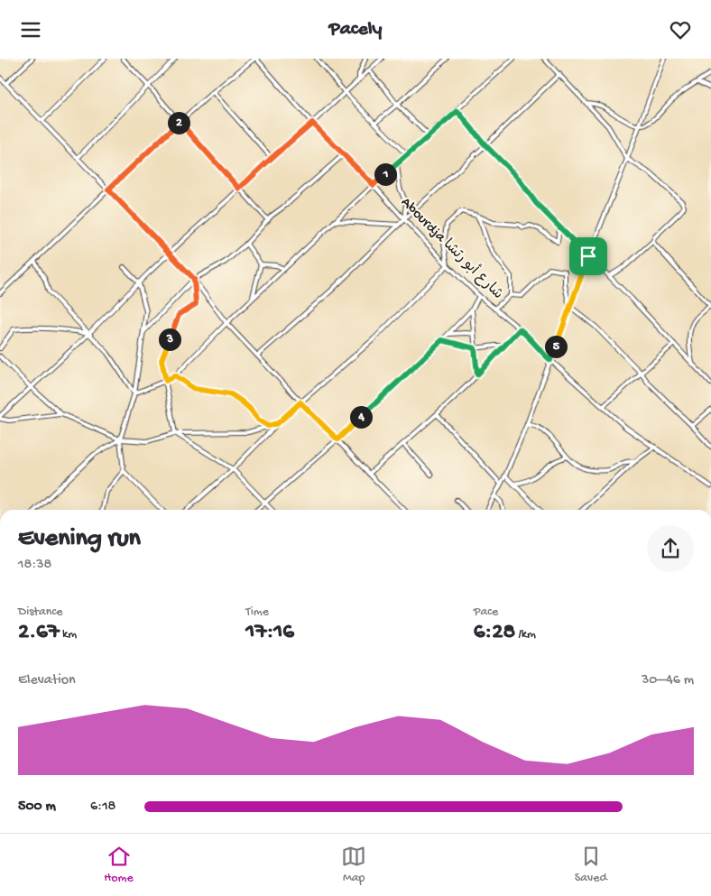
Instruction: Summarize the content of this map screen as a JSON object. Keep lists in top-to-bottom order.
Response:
{
  "streets": {
    "street": ["Abourdja شارع أبو رتشا"]
  },
  "page": {
    "header": "Pacely",
    "pins": [
      "2",
      "1",
      "3",
      "5",
      "4"
    ],
    "heading": ["Evening run", "18:38"],
    "stats": [
      ["Distance", "2.67 km"],
      ["Time", "17:16"],
      ["Pace", "6:28 /km"]
    ],
    "chart": ["Elevation", "30–46 m"],
    "list": [
      {
        "name": "500 m",
        "note": "6:18"
      }
    ],
    "tabs": ["Home", "Map", "Saved"]
  }
}
